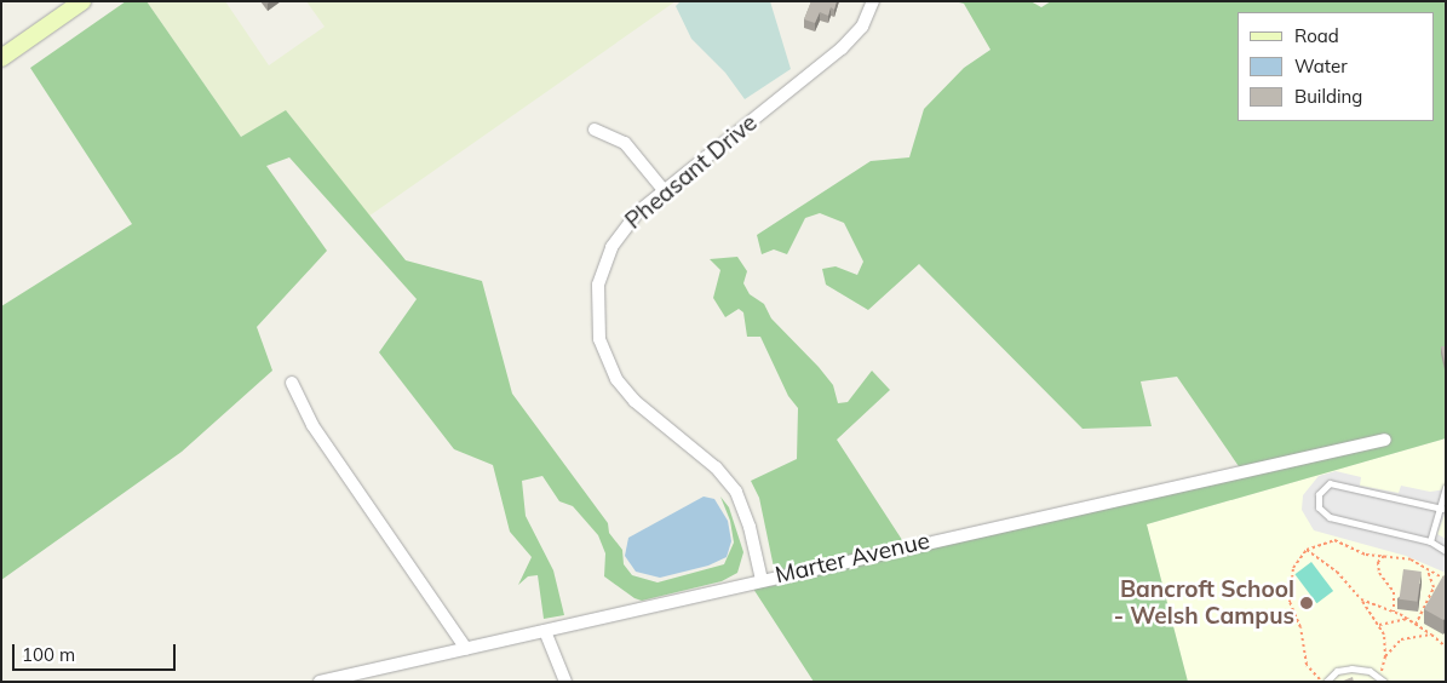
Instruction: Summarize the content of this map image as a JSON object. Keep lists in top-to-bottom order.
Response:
{
  "streets": {
    "street": ["Pheasant Drive", "Marter Avenue"]
  },
  "crossings": [
    ["Pheasant Drive", "Marter Avenue"]
  ],
  "places": ["Bancroft School - Welsh Campus"],
  "legend": ["Road", "Water", "Building"],
  "scale_bar": "100 m"
}
